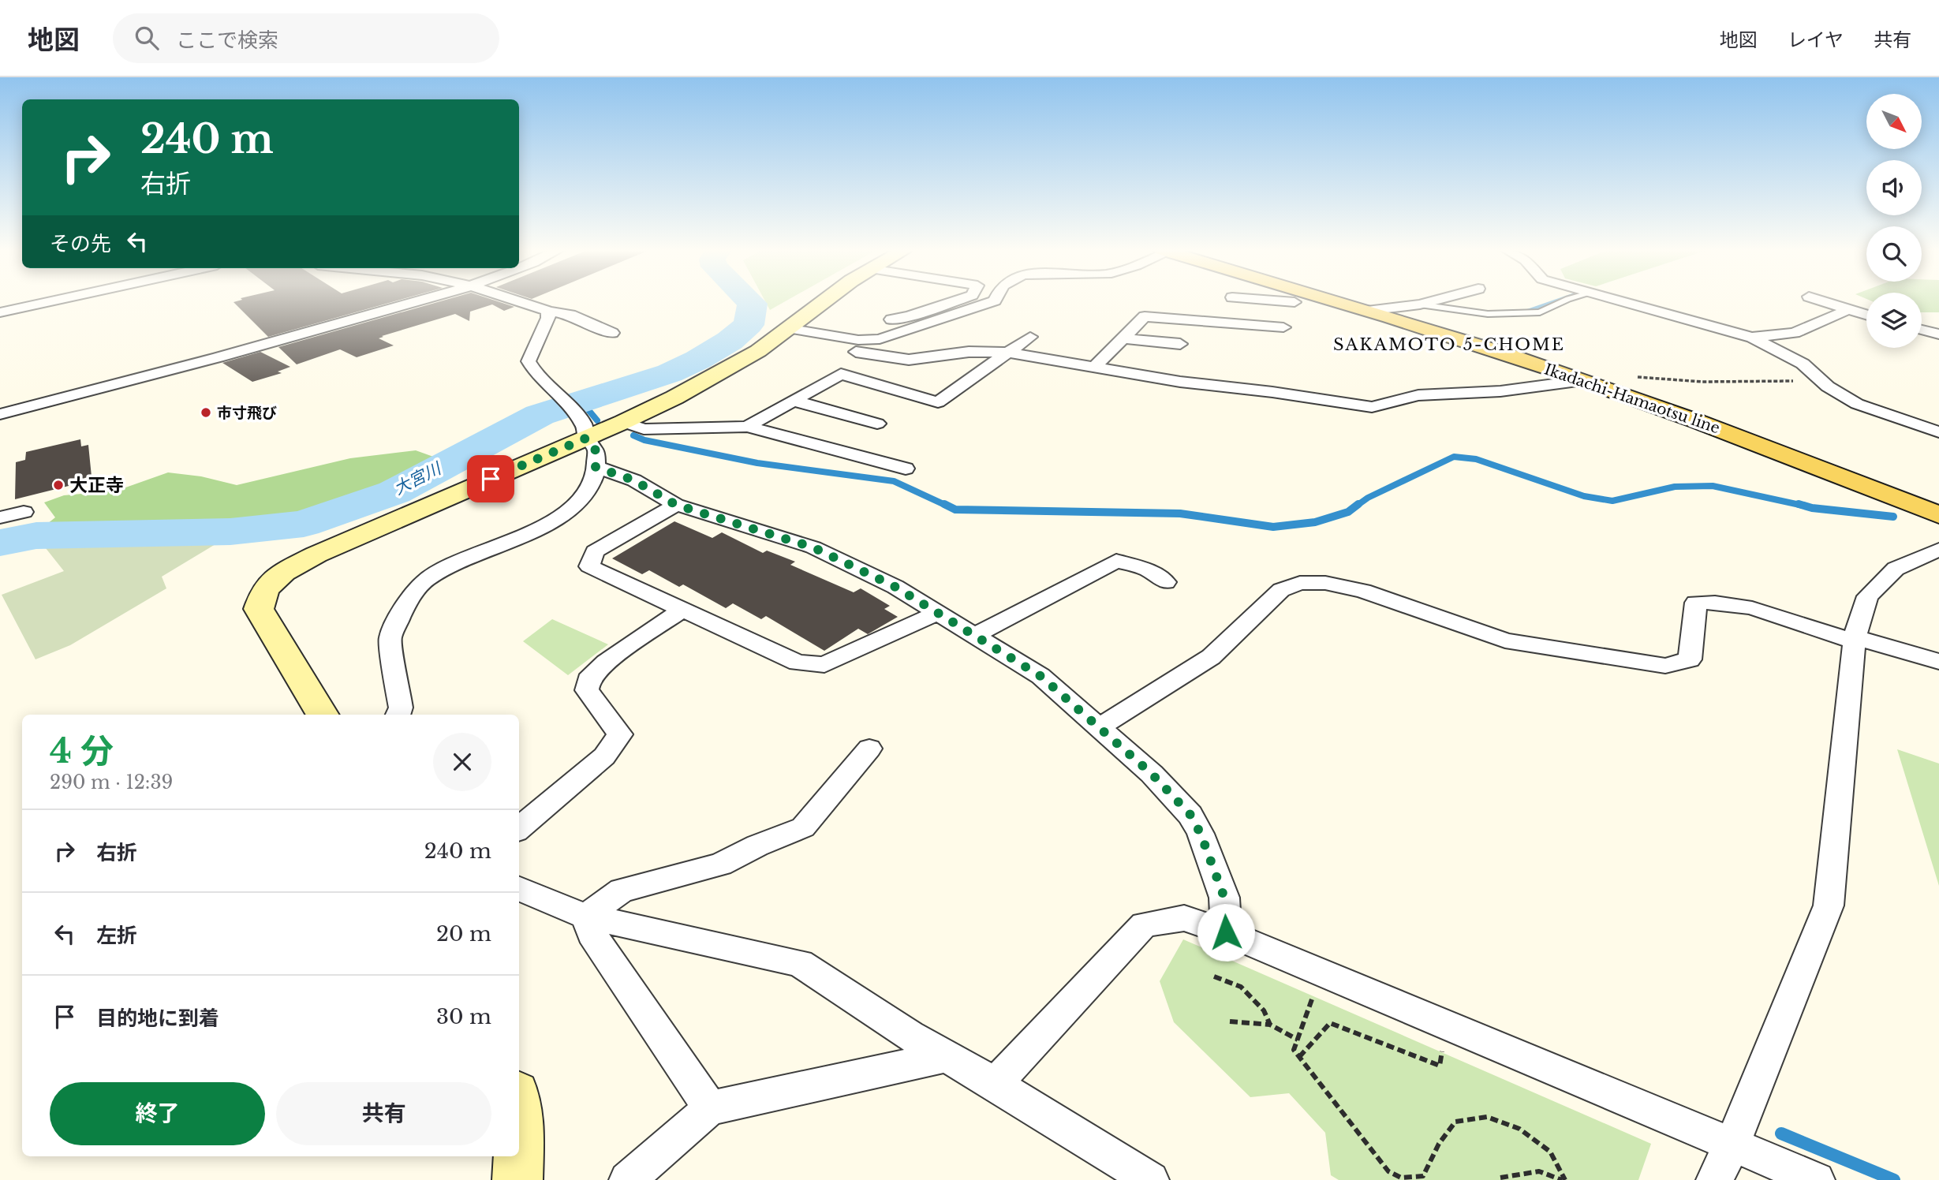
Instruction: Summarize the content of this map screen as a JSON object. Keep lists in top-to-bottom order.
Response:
{
  "streets": {
    "main road": ["Ikadachi-Hamaotsu line"]
  },
  "districts": ["SAKAMOTO 5-CHOME"],
  "water": ["大宮川"],
  "places": ["市寸飛び", "大正寺"],
  "north": "bottom right",
  "page": {
    "header": "地図",
    "search": "ここで検索",
    "nav": ["地図", "レイヤ", "共有"],
    "turn": ["240 m", "右折"],
    "then": "その先",
    "heading": ["4 分", "290 m · 12:39"],
    "list": [
      {
        "name": "右折",
        "value": "240 m"
      },
      {
        "name": "左折",
        "value": "20 m"
      },
      {
        "name": "目的地に到着",
        "value": "30 m"
      }
    ],
    "buttons": ["終了", "共有"]
  }
}
